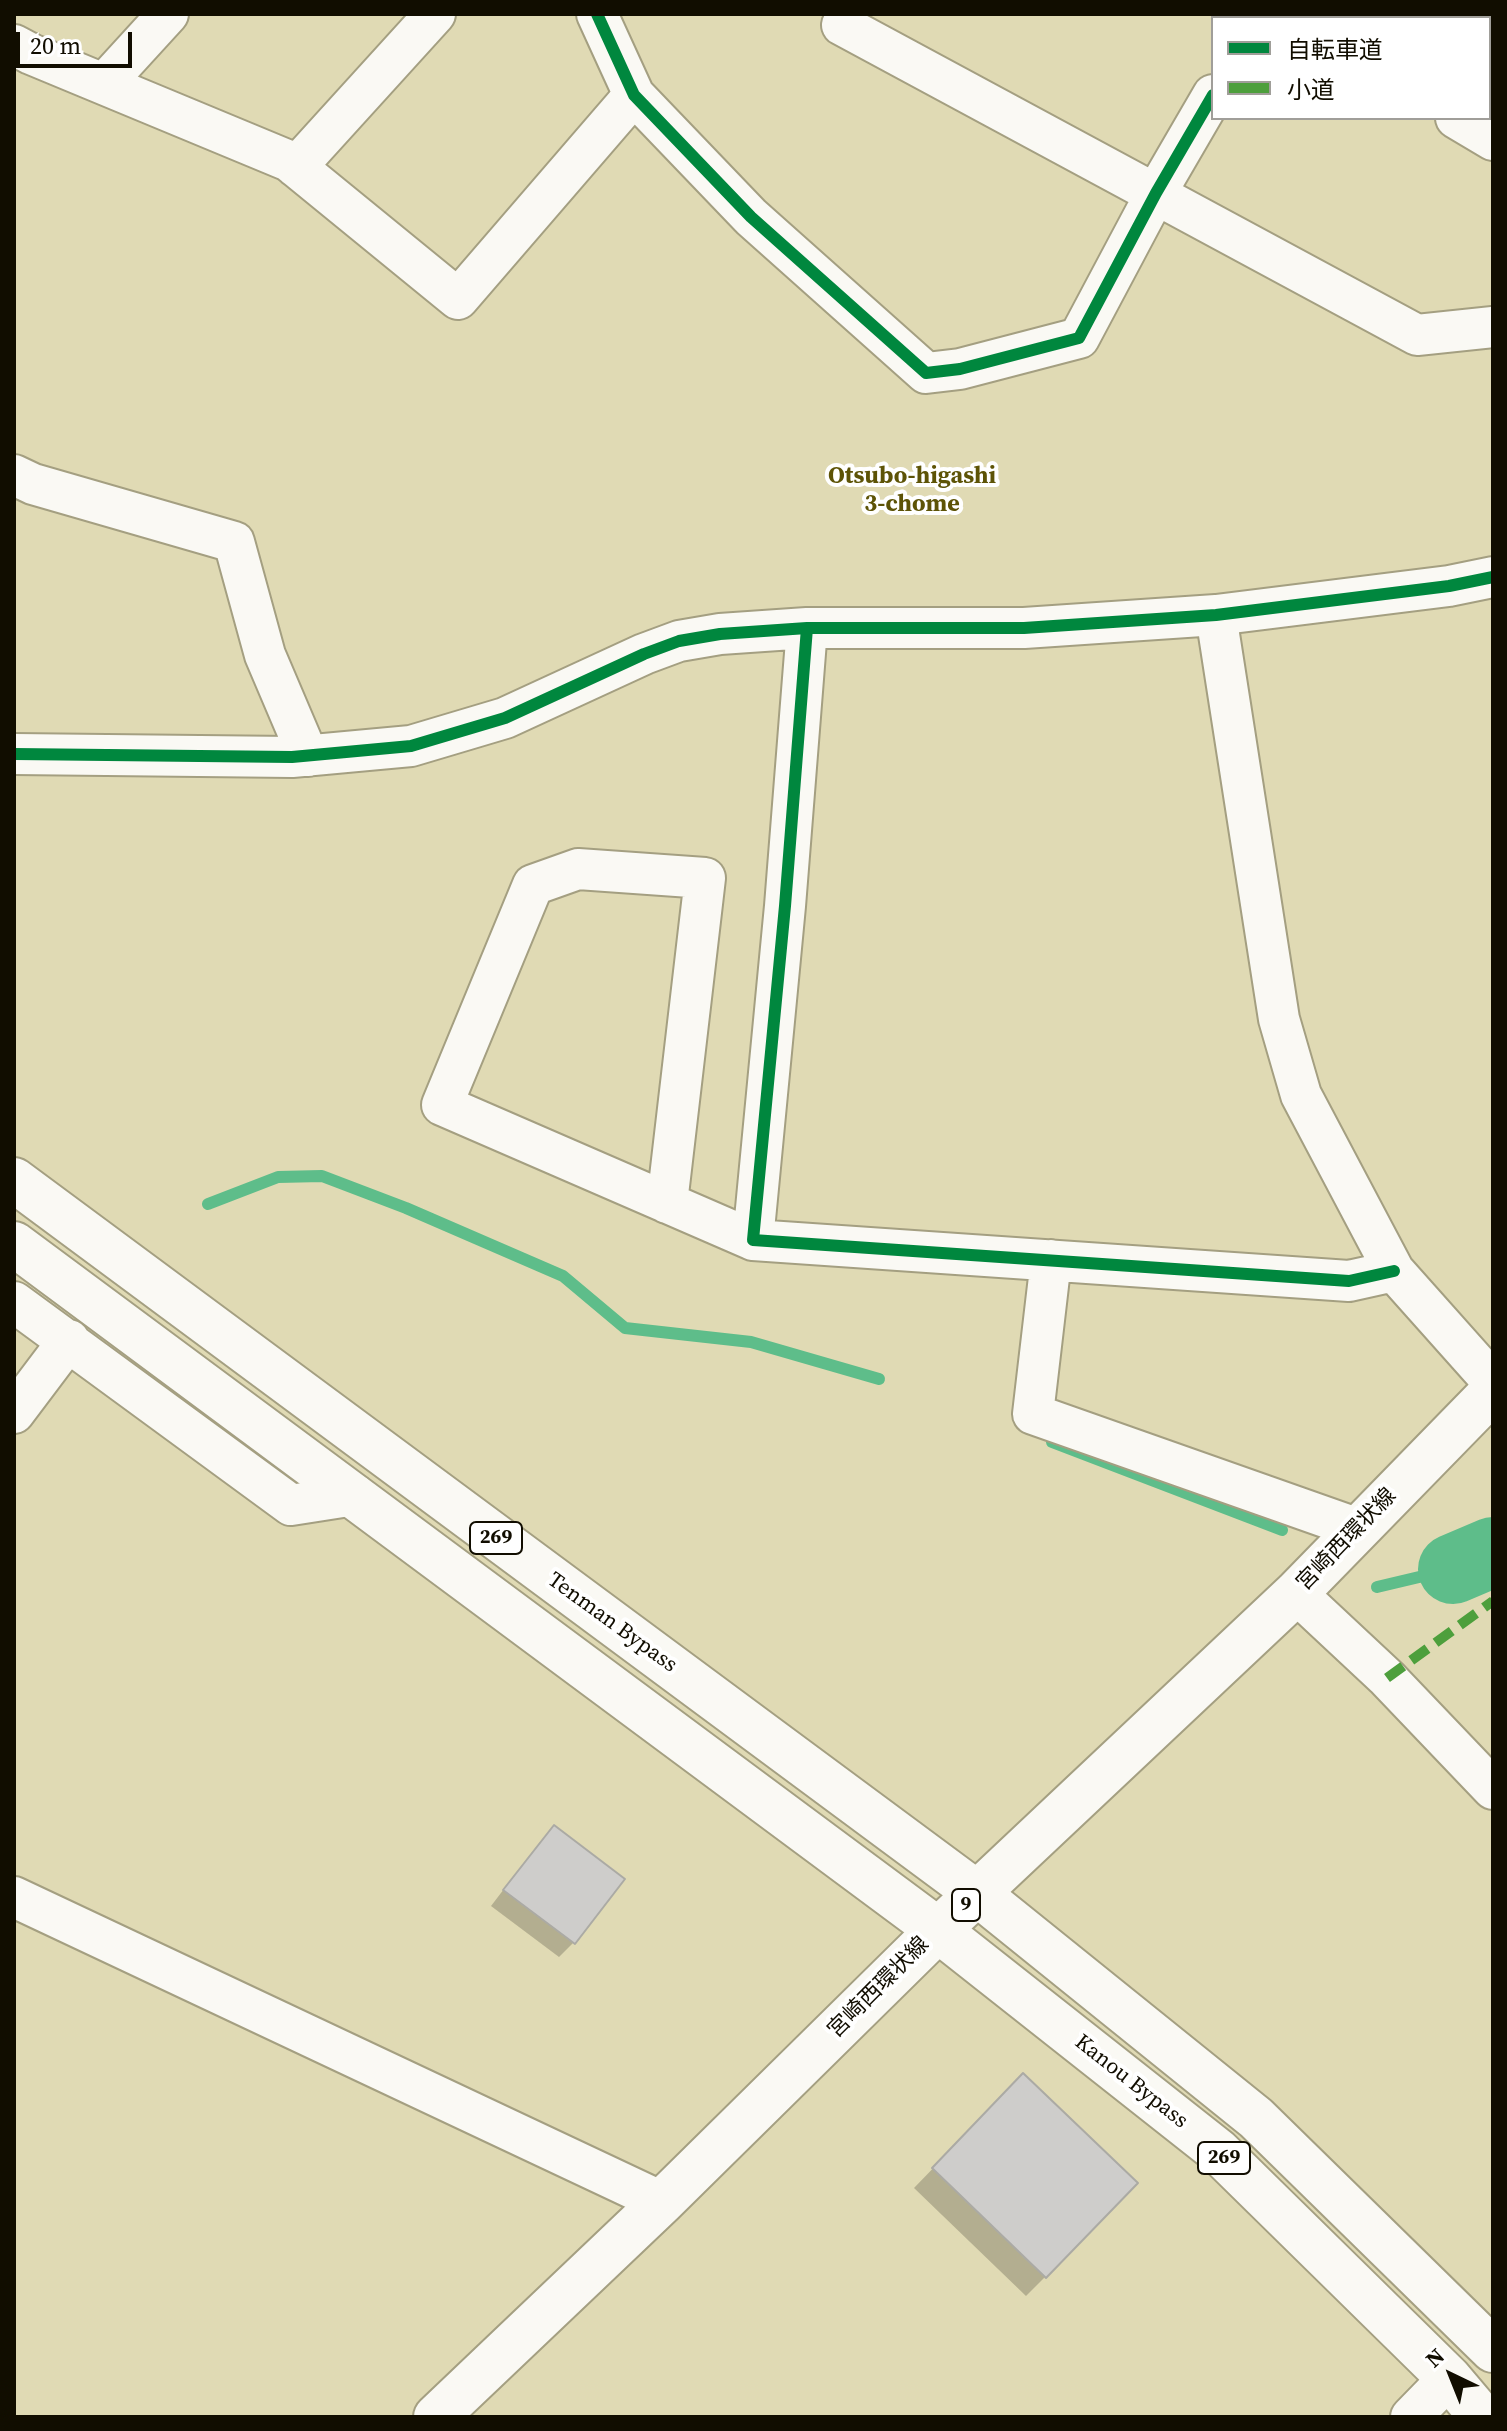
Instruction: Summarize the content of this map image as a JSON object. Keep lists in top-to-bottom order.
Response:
{
  "streets": {
    "main road": [
      "269",
      "宮崎西環状線",
      "Tenman Bypass",
      "9",
      "Kanou Bypass"
    ]
  },
  "crossings": [
    ["269", "宮崎西環状線"],
    ["269", "Tenman Bypass"],
    ["269", "Kanou Bypass"],
    ["宮崎西環状線", "Tenman Bypass"],
    ["宮崎西環状線", "Kanou Bypass"]
  ],
  "districts": ["Otsubo-higashi 3-chome"],
  "legend": ["自転車道", "小道"],
  "scale_bar": "20 m",
  "north": "top left"
}
